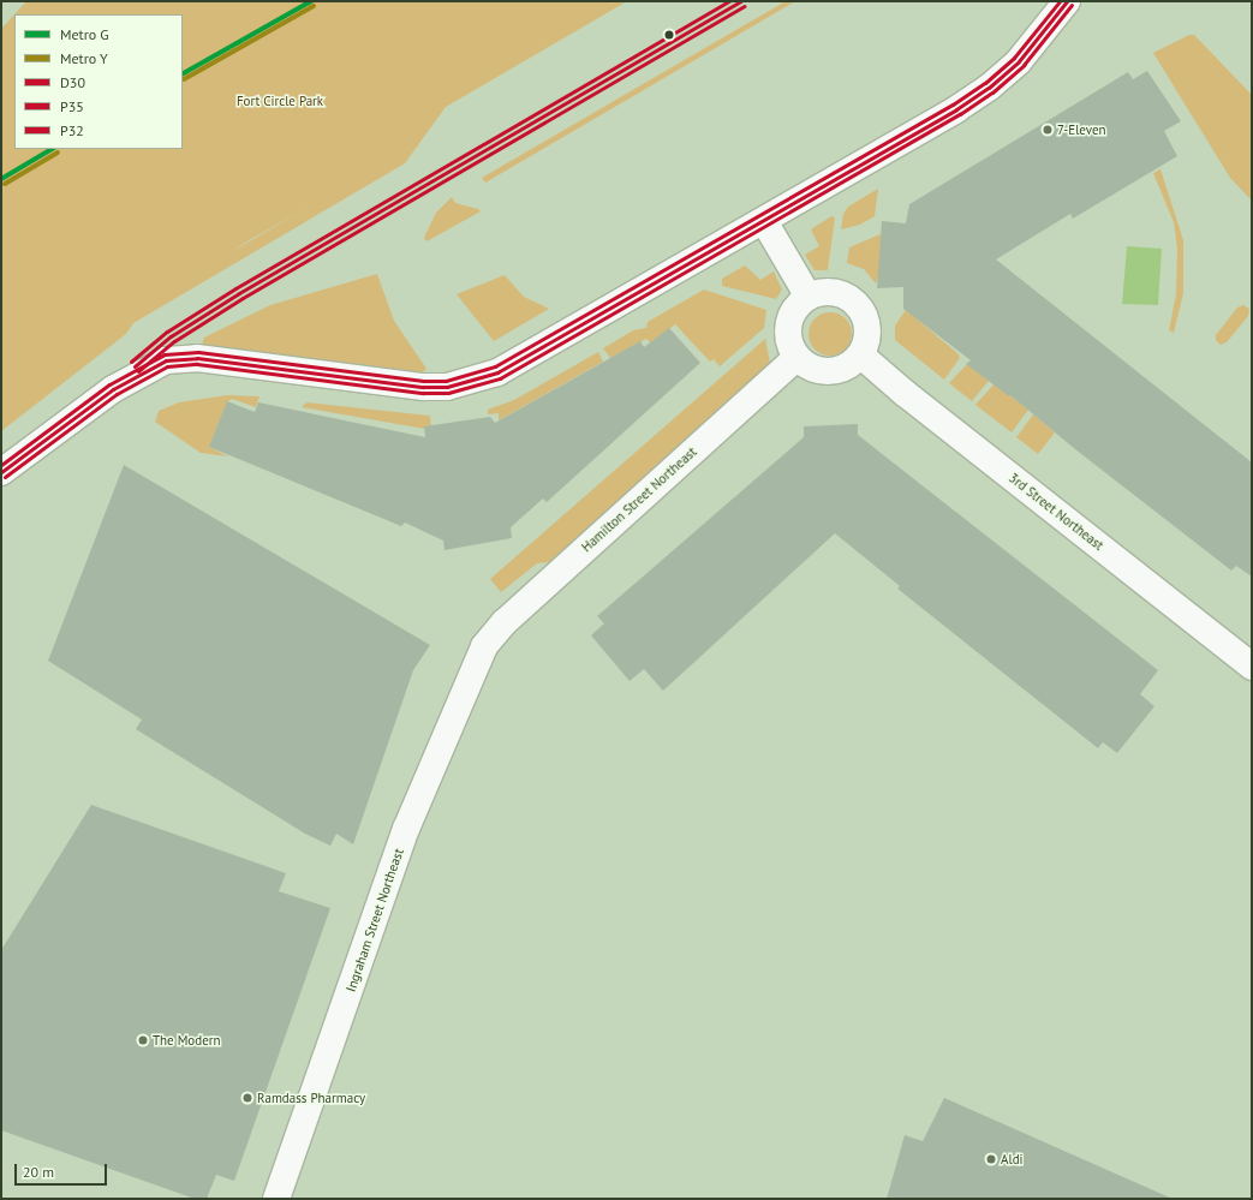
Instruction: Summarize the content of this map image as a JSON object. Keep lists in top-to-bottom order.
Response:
{
  "streets": {
    "street": ["Hamilton Street Northeast", "3rd Street Northeast", "Ingraham Street Northeast"]
  },
  "crossings": [
    ["Hamilton Street Northeast", "3rd Street Northeast"],
    ["Hamilton Street Northeast", "Ingraham Street Northeast"]
  ],
  "parks": ["Fort Circle Park"],
  "places": [
    "7-Eleven",
    "The Modern",
    "Ramdass Pharmacy",
    "Aldi"
  ],
  "lines": [
    "metro line G",
    "transit line D30",
    "transit line P32",
    "transit line P35",
    "metro line Y"
  ],
  "legend": [
    "Metro G",
    "Metro Y",
    "D30",
    "P35",
    "P32"
  ],
  "scale_bar": "20 m"
}
